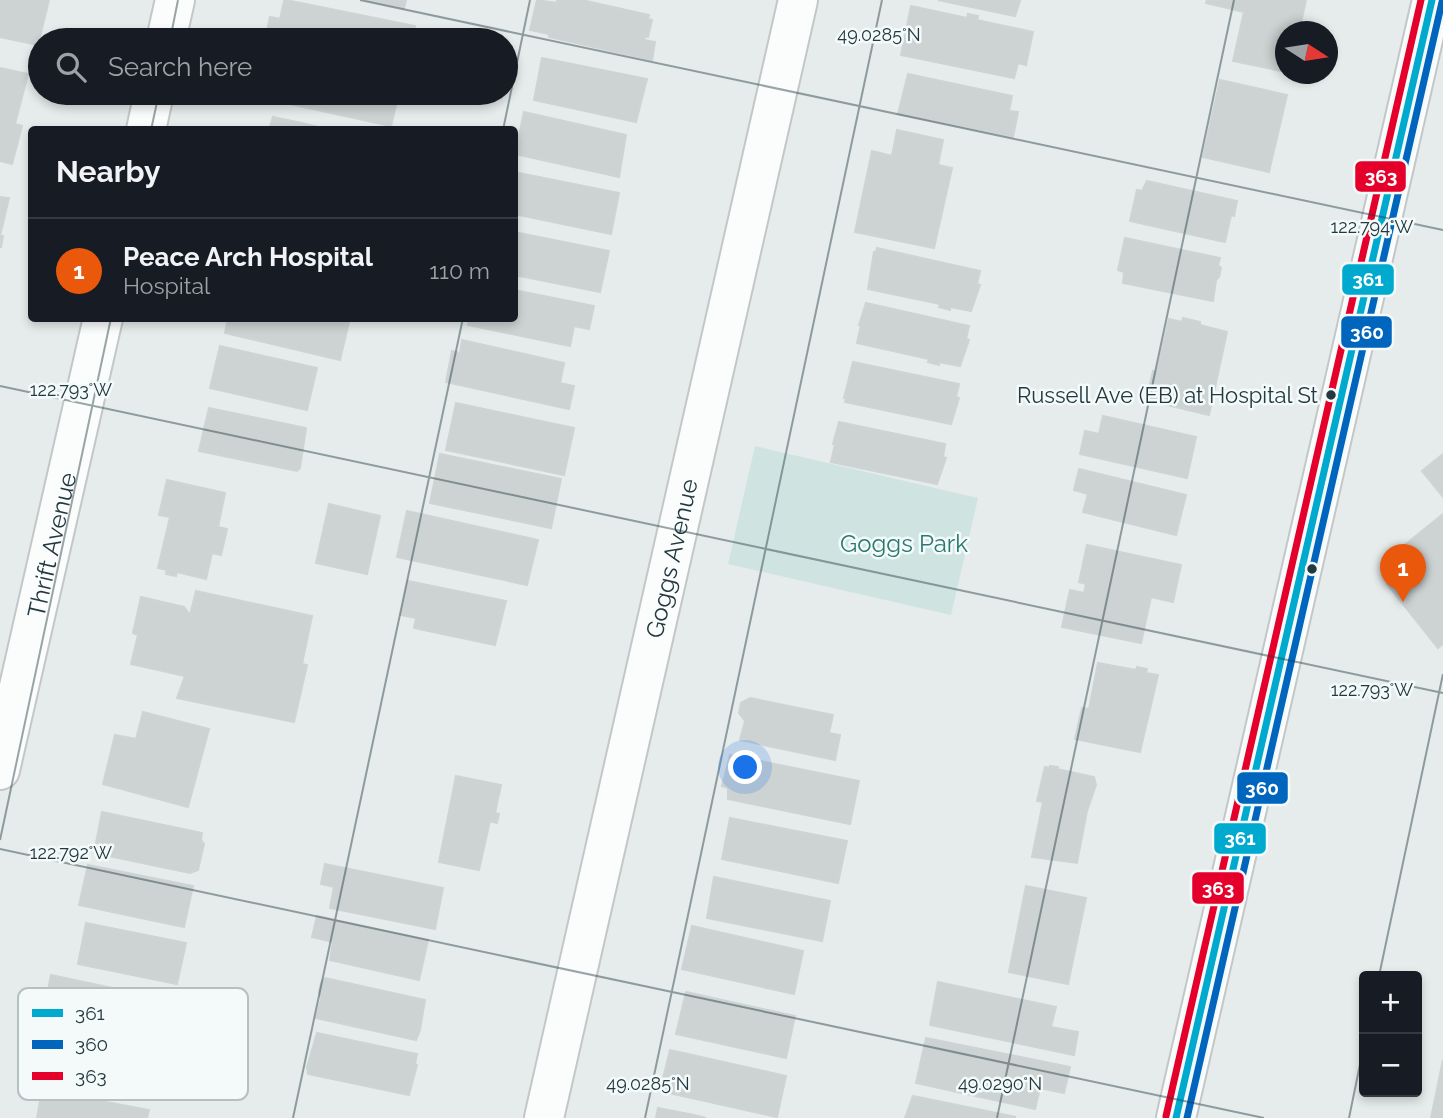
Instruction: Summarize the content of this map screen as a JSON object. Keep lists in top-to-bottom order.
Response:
{
  "streets": {
    "street": ["Thrift Avenue", "Goggs Avenue"]
  },
  "parks": ["Goggs Park"],
  "places": ["Russell Ave (EB) at Hospital St"],
  "lines": ["transit line 361", "transit line 363", "transit line 360"],
  "legend": ["361", "360", "363"],
  "north": "right",
  "page": {
    "search": "Search here",
    "heading": "Nearby",
    "list": [
      {
        "mark": "1",
        "name": "Peace Arch Hospital",
        "note": "Hospital",
        "value": "110 m"
      }
    ],
    "pins": "1",
    "map_buttons": ["+", "−"]
  },
  "coordinates": [
    "49.0285°N",
    "122.794°W",
    "122.793°W",
    "122.792°W",
    "49.0290°N"
  ]
}
